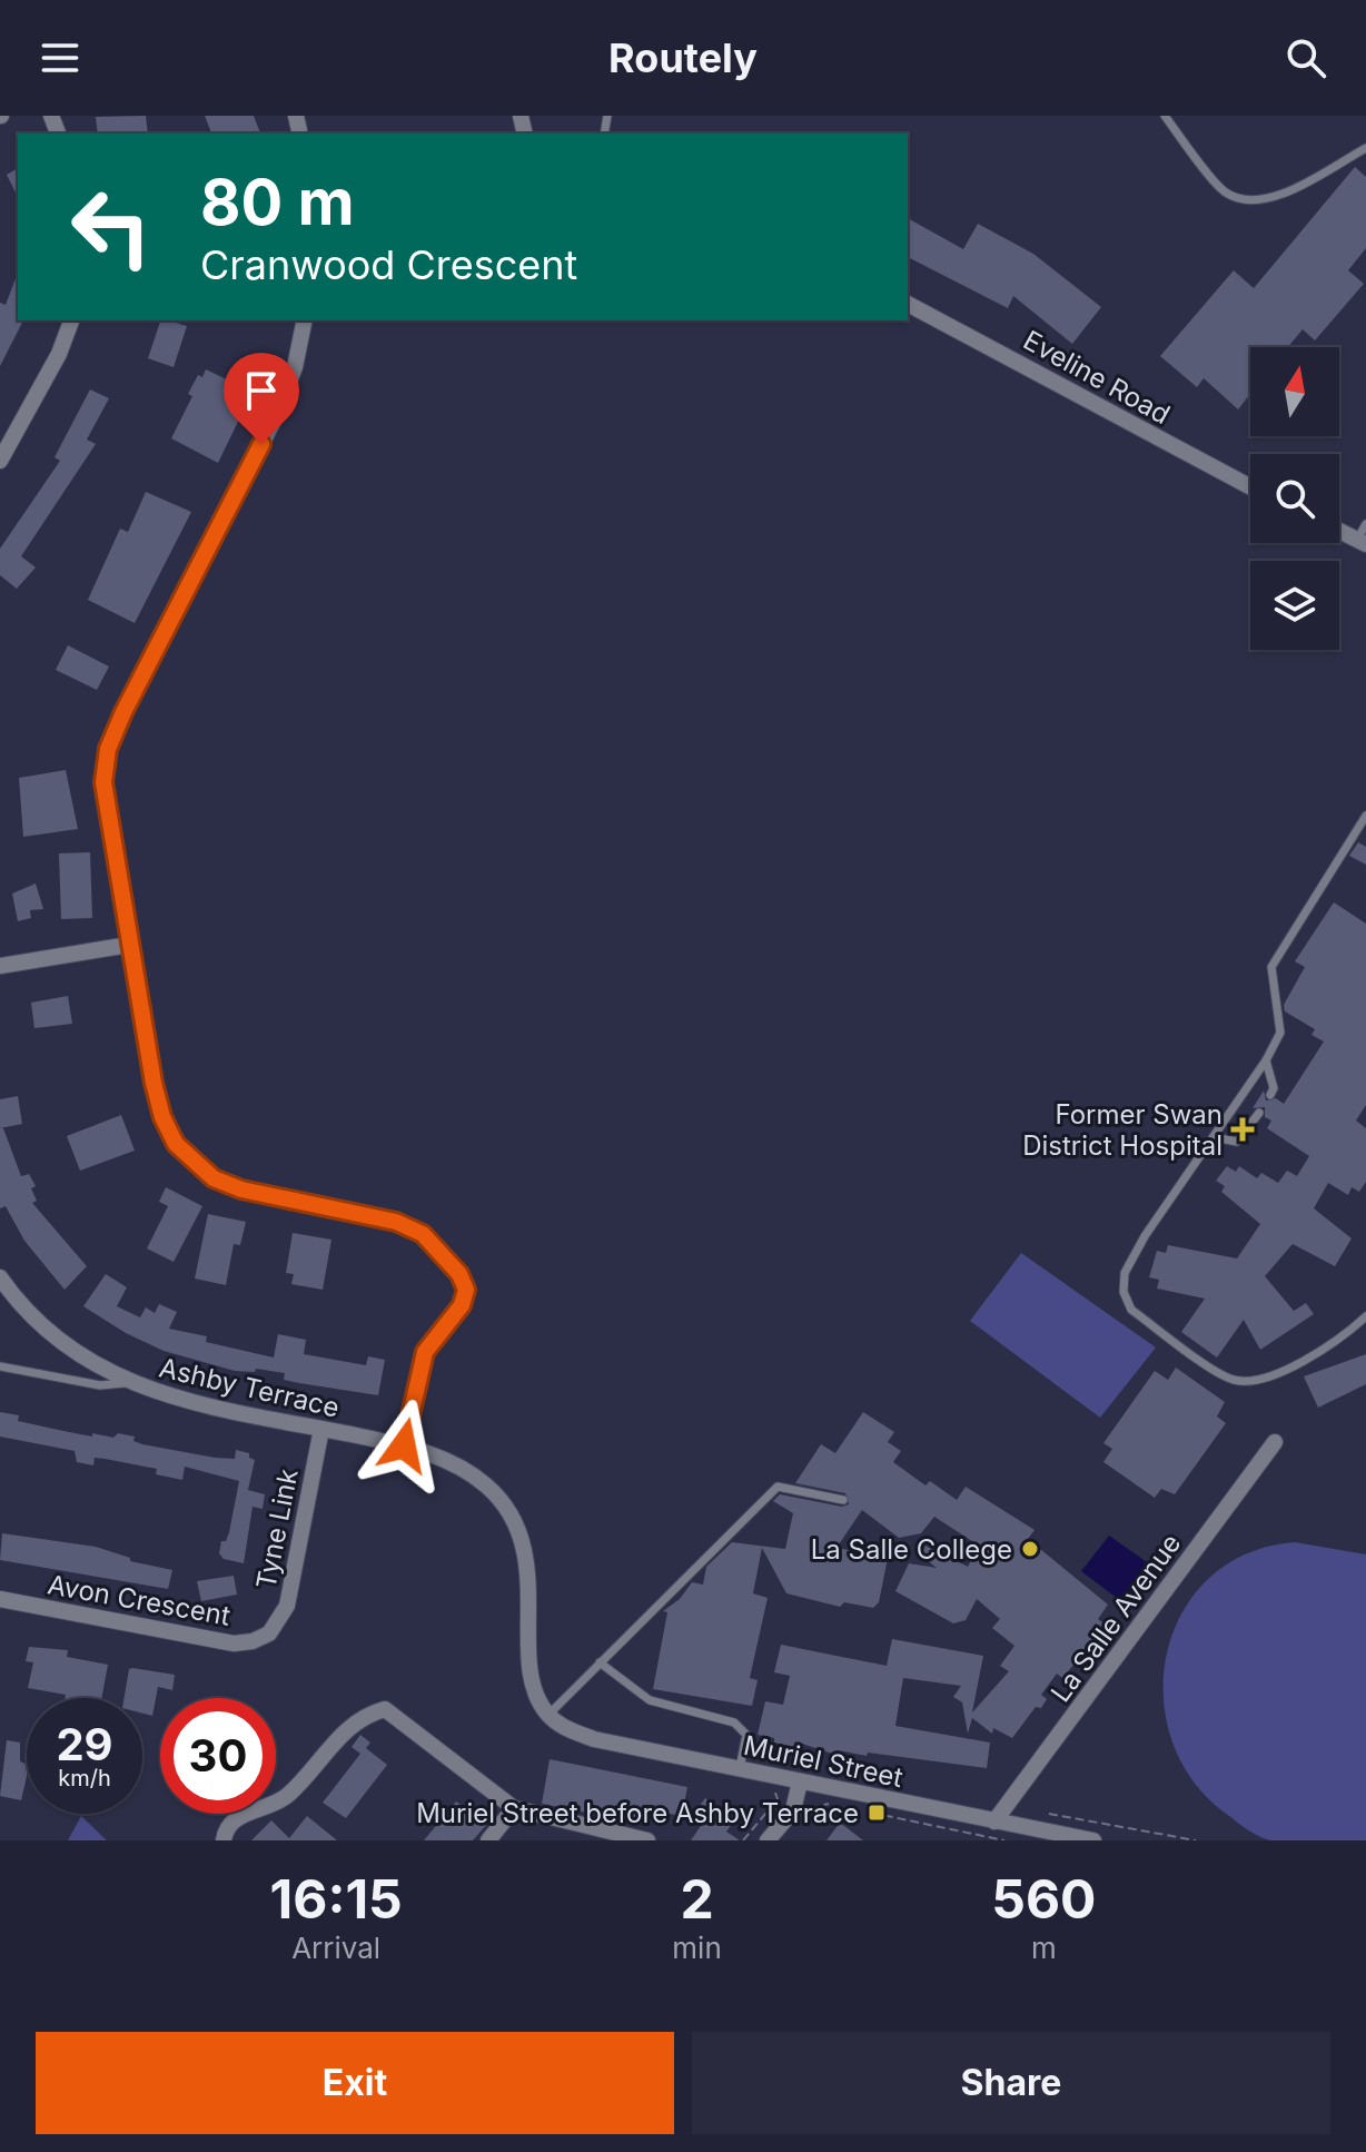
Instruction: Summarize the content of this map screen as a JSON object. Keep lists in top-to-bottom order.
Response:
{
  "streets": {
    "street": [
      "Eveline Road",
      "Ashby Terrace",
      "Tyne Link",
      "Avon Crescent",
      "La Salle Avenue",
      "Muriel Street"
    ]
  },
  "crossings": [
    ["Ashby Terrace", "Tyne Link"],
    ["Ashby Terrace", "Muriel Street"],
    ["Tyne Link", "Avon Crescent"],
    ["La Salle Avenue", "Muriel Street"]
  ],
  "places": {
    "health": ["Former Swan District Hospital"],
    "other": ["La Salle College"],
    "transit": ["Muriel Street before Ashby Terrace"]
  },
  "north": "top",
  "page": {
    "header": "Routely",
    "turn": ["80 m", "Cranwood Crescent"],
    "speed": "29 km/h",
    "limit": "30",
    "eta": [
      "16:15",
      "Arrival",
      "2",
      "min",
      "560",
      "m"
    ],
    "buttons": ["Exit", "Share"]
  }
}
